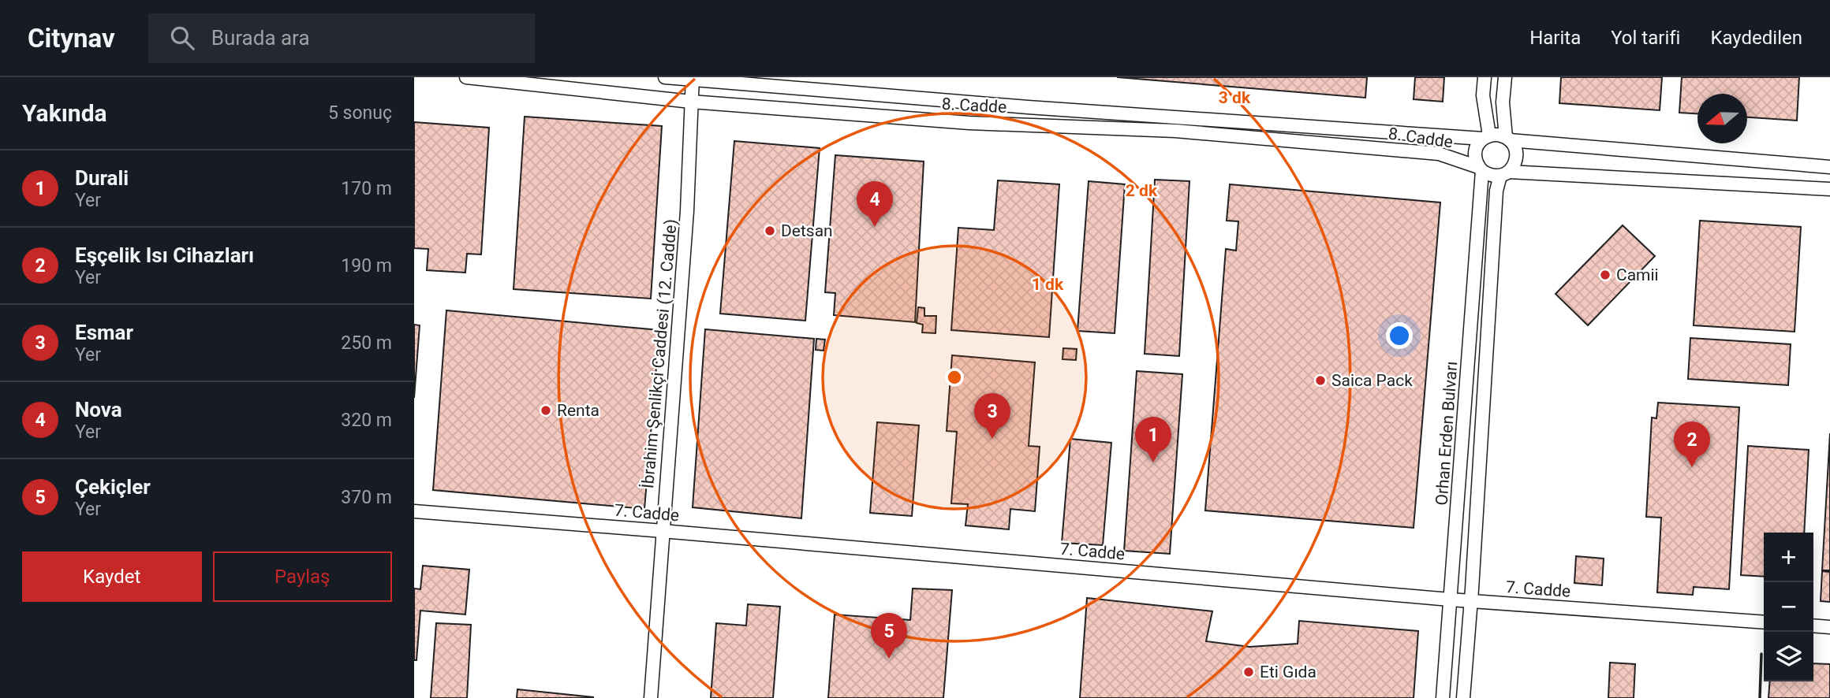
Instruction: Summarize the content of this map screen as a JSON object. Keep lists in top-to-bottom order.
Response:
{
  "streets": {
    "street": [
      "8. Cadde",
      "İbrahim Şenlikçi Caddesi (12. Cadde)",
      "Orhan Erden Bulvarı",
      "7. Cadde"
    ]
  },
  "crossings": [
    ["8. Cadde", "İbrahim Şenlikçi Caddesi (12. Cadde)"],
    ["8. Cadde", "Orhan Erden Bulvarı"],
    ["İbrahim Şenlikçi Caddesi (12. Cadde)", "7. Cadde"],
    ["Orhan Erden Bulvarı", "7. Cadde"]
  ],
  "places": [
    "Detsan",
    "Camii",
    "Saica Pack",
    "Renta",
    "Eti Gıda"
  ],
  "north": "left",
  "page": {
    "header": "Citynav",
    "search": "Burada ara",
    "nav": ["Harita", "Yol tarifi", "Kaydedilen"],
    "heading": ["Yakında", "5 sonuç"],
    "list": [
      {
        "mark": "1",
        "name": "Durali",
        "note": "Yer",
        "value": "170 m"
      },
      {
        "mark": "2",
        "name": "Eşçelik Isı Cihazları",
        "note": "Yer",
        "value": "190 m"
      },
      {
        "mark": "3",
        "name": "Esmar",
        "note": "Yer",
        "value": "250 m"
      },
      {
        "mark": "4",
        "name": "Nova",
        "note": "Yer",
        "value": "320 m"
      },
      {
        "mark": "5",
        "name": "Çekiçler",
        "note": "Yer",
        "value": "370 m"
      }
    ],
    "pins": [
      "4",
      "3",
      "1",
      "2",
      "5"
    ],
    "map_buttons": ["+", "−"],
    "buttons": ["Kaydet", "Paylaş"]
  },
  "rings": ["3 dk", "2 dk", "1 dk"]
}
